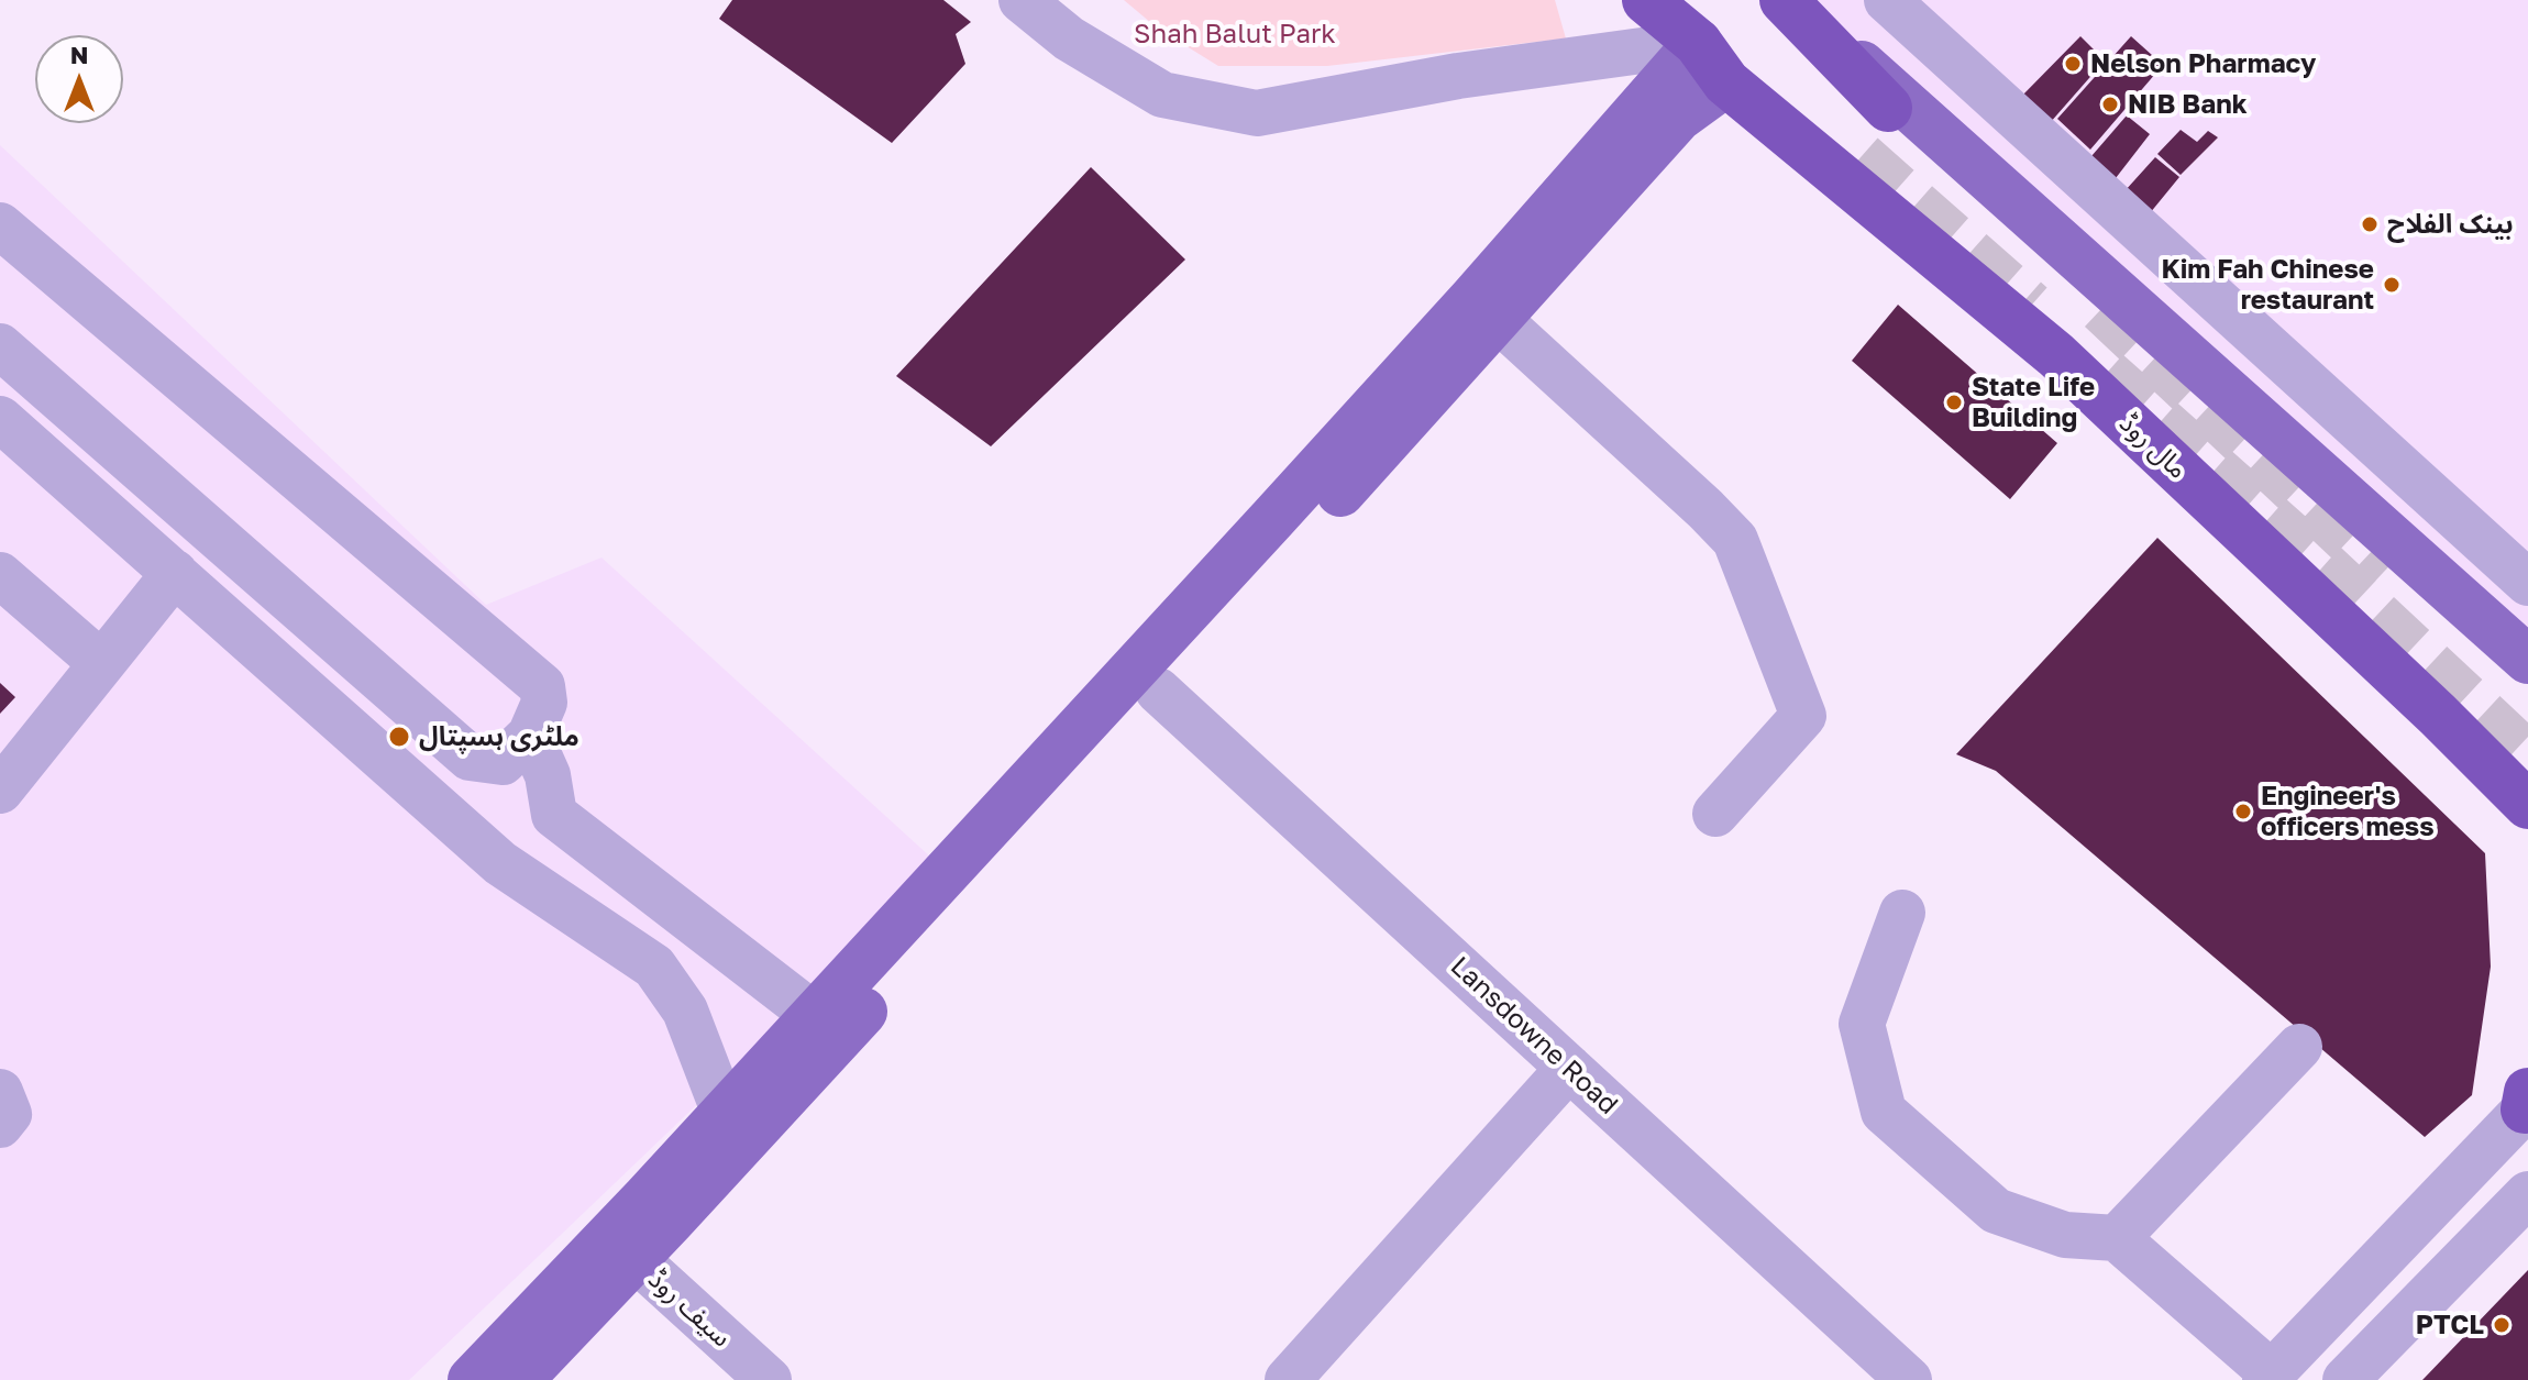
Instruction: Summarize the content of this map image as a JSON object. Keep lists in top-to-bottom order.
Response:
{
  "streets": {
    "highway": ["مال روڈ"],
    "street": ["Lansdowne Road", "سیف روڈ"]
  },
  "parks": ["Shah Balut Park"],
  "places": [
    "Nelson Pharmacy",
    "NIB Bank",
    "بینک الفلاح",
    "Kim Fah Chinese restaurant",
    "State Life Building",
    "ملٹری ہسپتال",
    "Engineer's officers mess",
    "PTCL"
  ],
  "north": "top"
}
